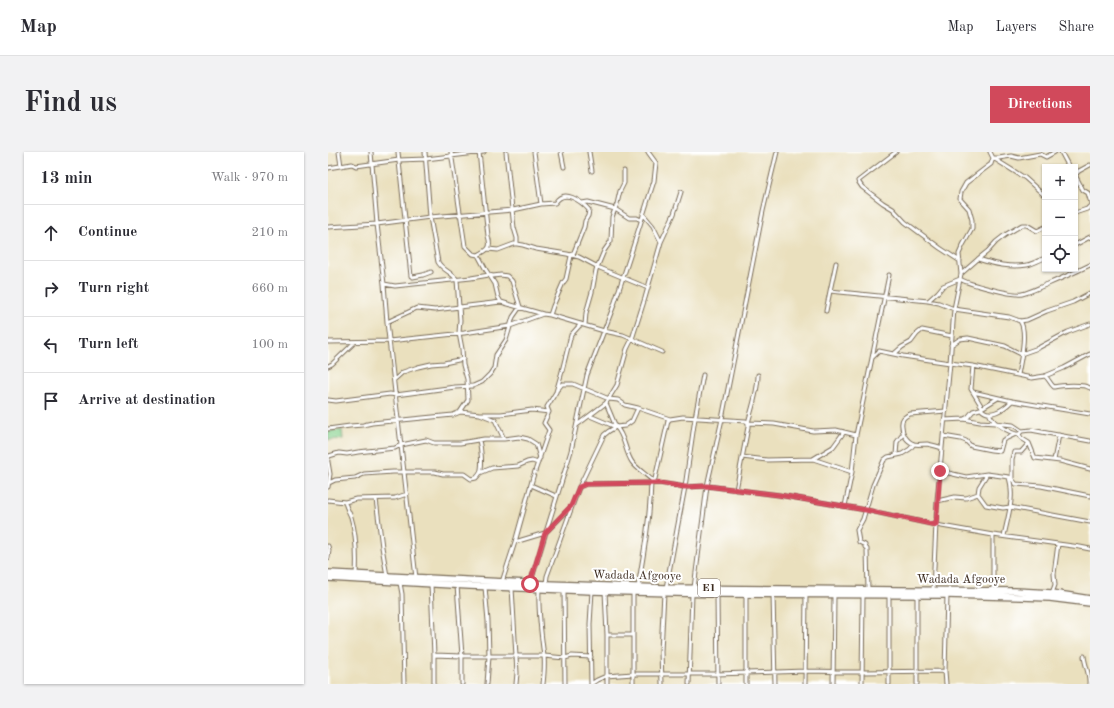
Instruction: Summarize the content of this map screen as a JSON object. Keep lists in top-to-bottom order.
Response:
{
  "streets": {
    "highway": ["Wadada Afgooye", "E1"]
  },
  "page": {
    "header": "Map",
    "nav": ["Map", "Layers", "Share"],
    "buttons": "Directions",
    "title": "Find us",
    "heading": ["13 min", "Walk · 970 m"],
    "map_buttons": ["+", "−"],
    "list": [
      ["Continue", "210 m"],
      ["Turn right", "660 m"],
      ["Turn left", "100 m"],
      "Arrive at destination"
    ]
  }
}
